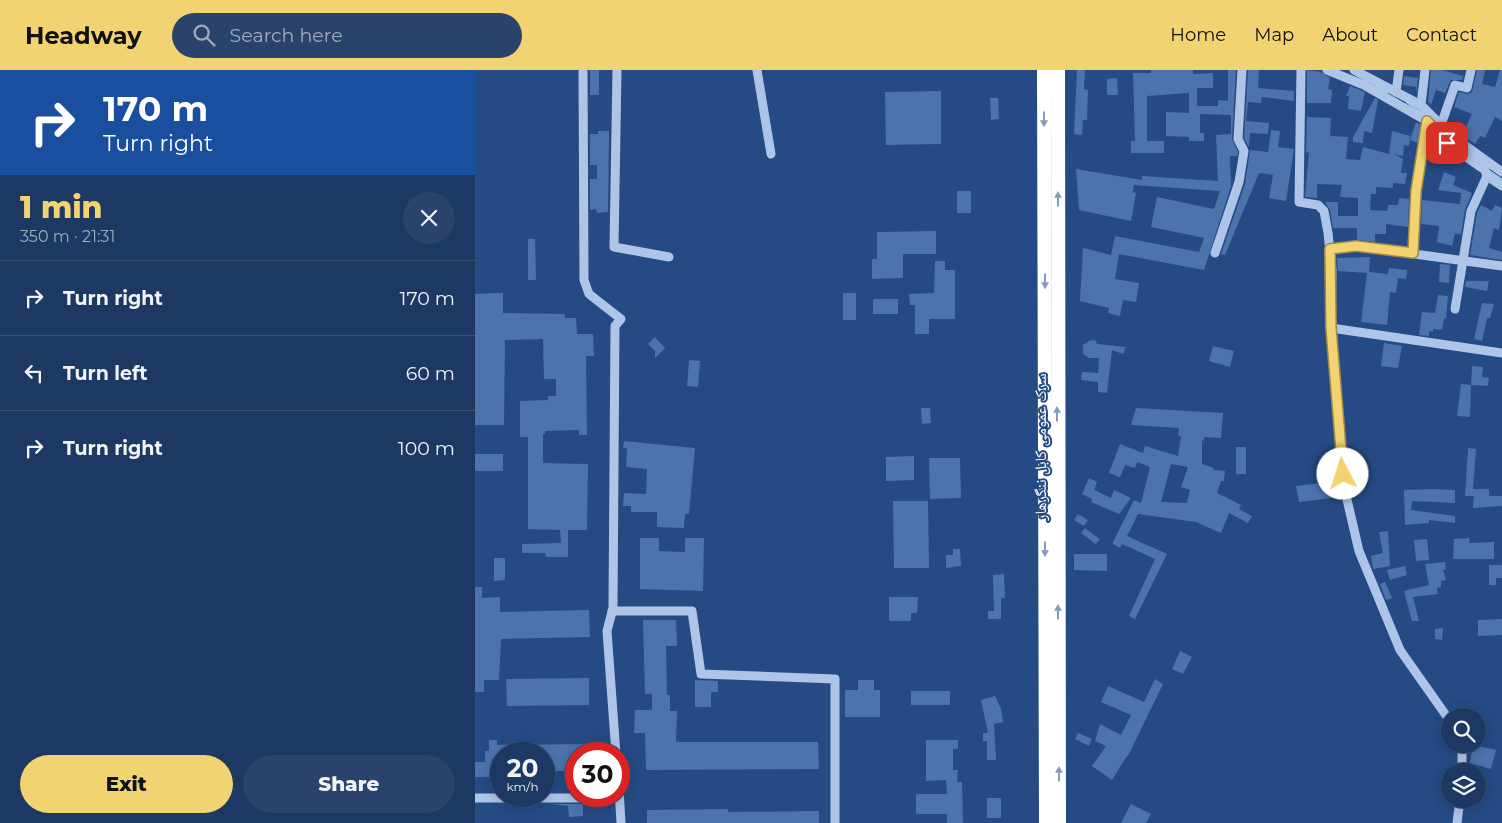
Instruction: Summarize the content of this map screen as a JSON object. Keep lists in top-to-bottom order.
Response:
{
  "streets": {
    "highway": ["سرک عمومی کابل ننگرهار"]
  },
  "page": {
    "header": "Headway",
    "search": "Search here",
    "nav": [
      "Home",
      "Map",
      "About",
      "Contact"
    ],
    "turn": ["170 m", "Turn right"],
    "heading": ["1 min", "350 m · 21:31"],
    "list": [
      {
        "name": "Turn right",
        "value": "170 m"
      },
      {
        "name": "Turn left",
        "value": "60 m"
      },
      {
        "name": "Turn right",
        "value": "100 m"
      }
    ],
    "speed": "20 km/h",
    "limit": "30",
    "buttons": ["Exit", "Share"]
  }
}
